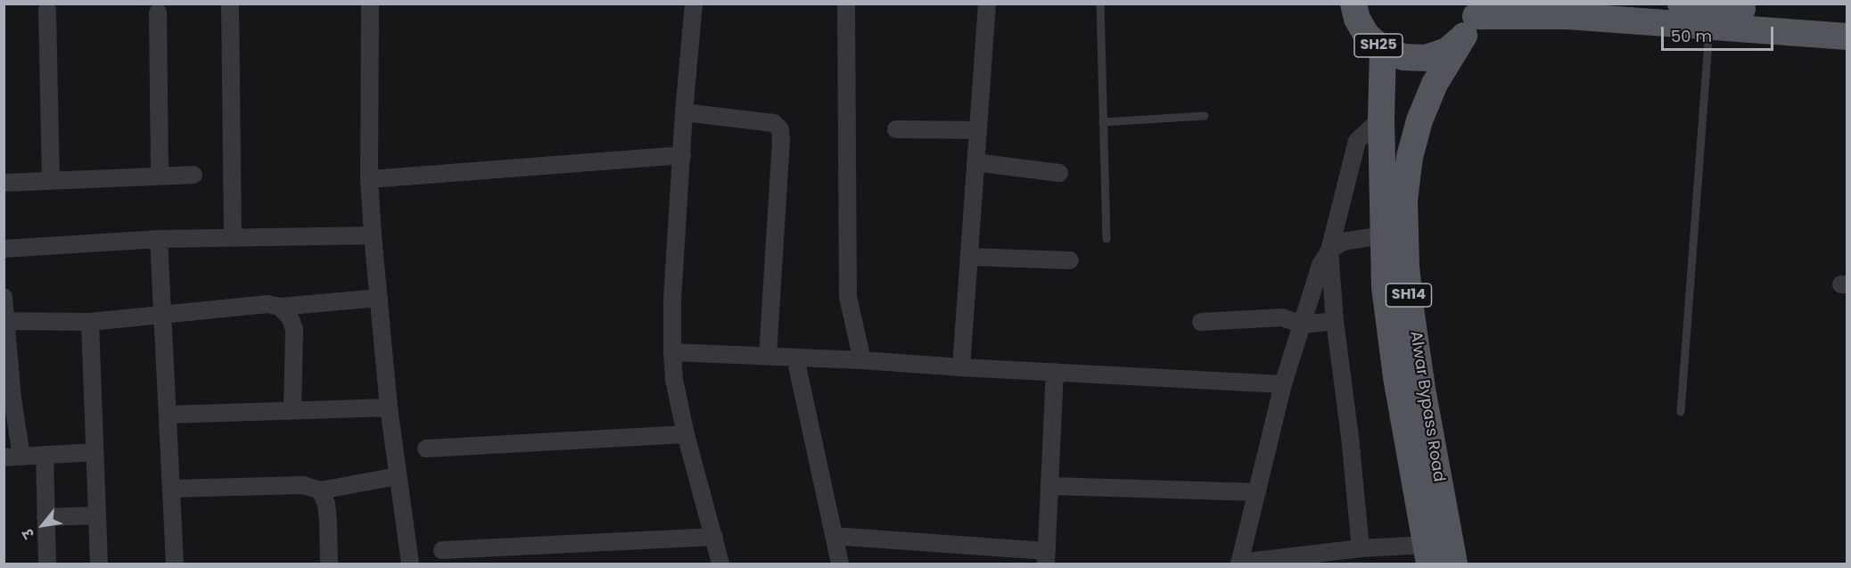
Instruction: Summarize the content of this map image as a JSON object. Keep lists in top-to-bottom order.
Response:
{
  "streets": {
    "main road": ["SH25", "SH14", "Alwar Bypass Road"]
  },
  "crossings": [
    ["SH25", "Alwar Bypass Road"]
  ],
  "scale_bar": "50 m",
  "north": "bottom left"
}
